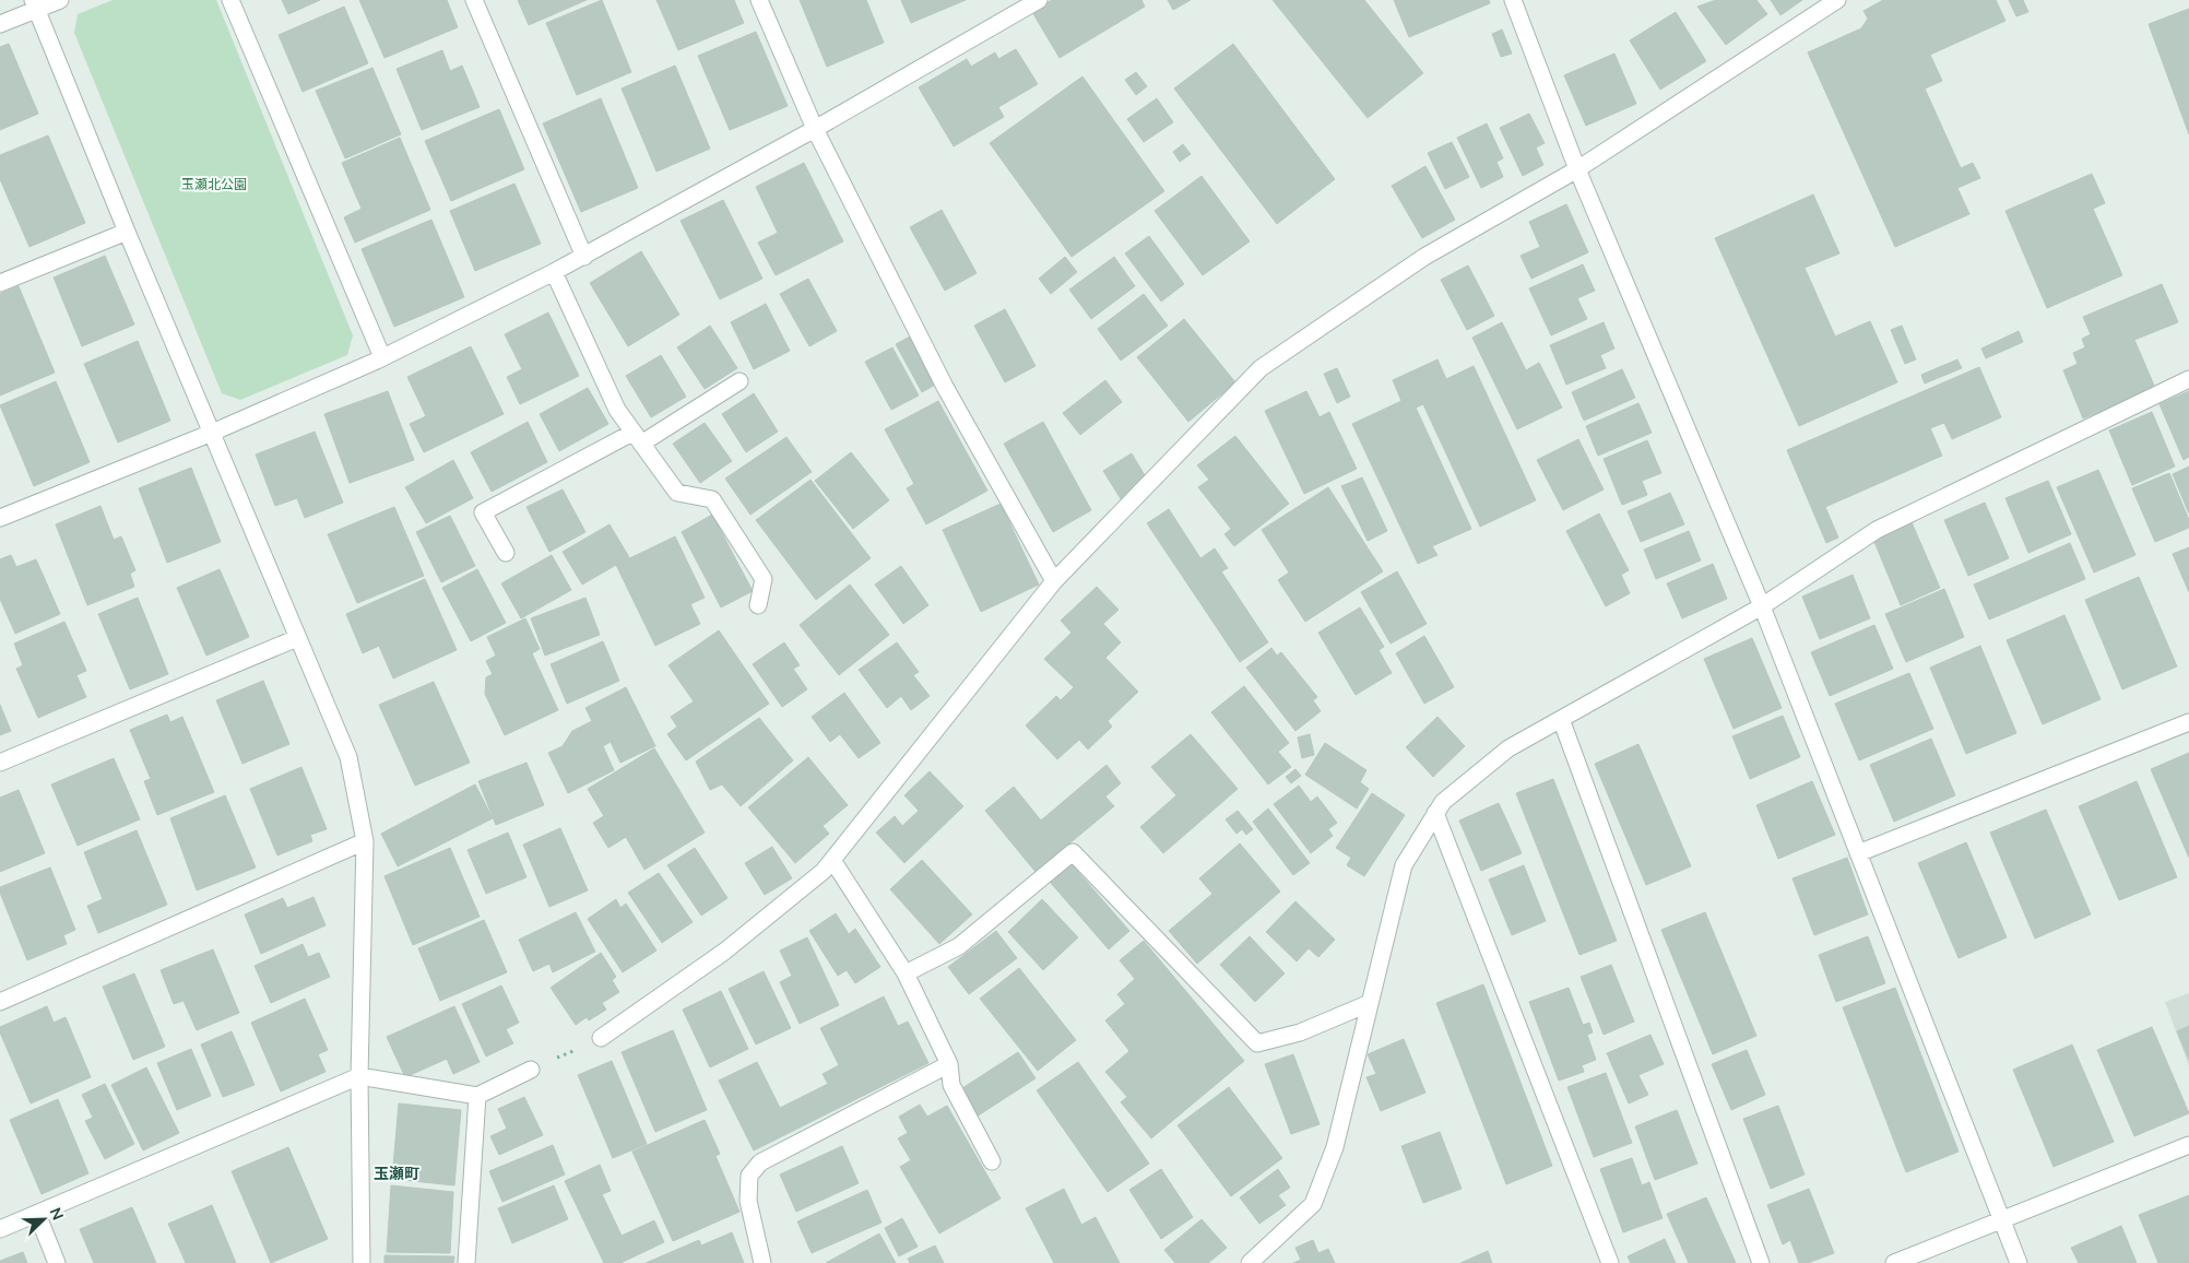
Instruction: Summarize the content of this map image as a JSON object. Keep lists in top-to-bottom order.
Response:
{
  "districts": ["玉瀬町"],
  "parks": ["玉瀬北公園"],
  "north": "top right"
}
